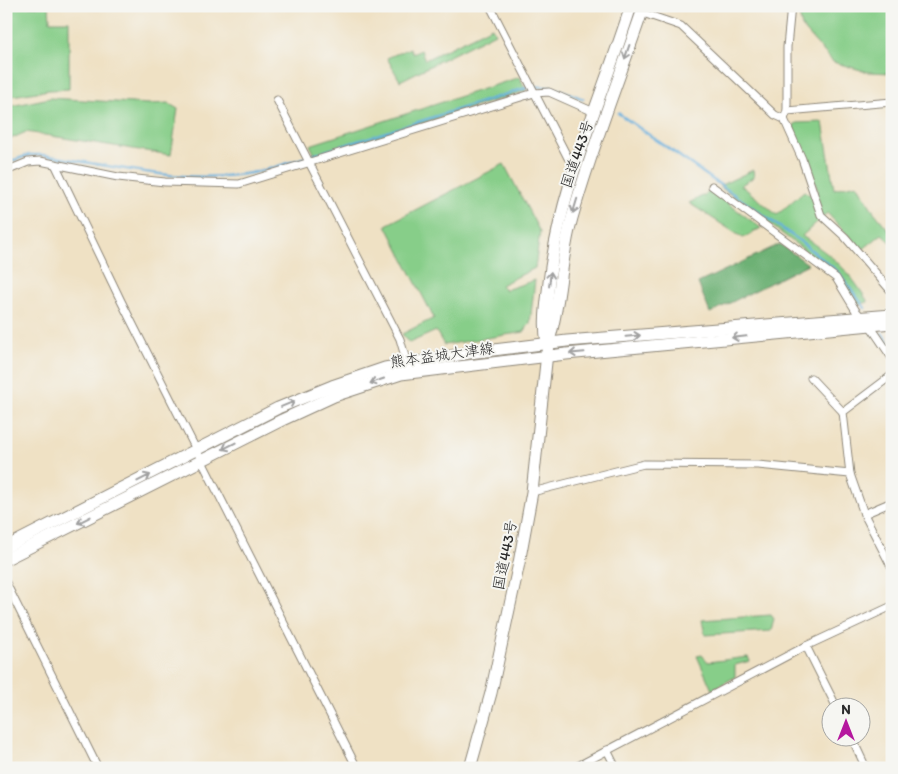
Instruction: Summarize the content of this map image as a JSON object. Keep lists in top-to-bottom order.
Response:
{
  "streets": {
    "main road": ["国道443号", "熊本益城大津線"]
  },
  "crossings": [
    ["国道443号", "熊本益城大津線"]
  ],
  "north": "top"
}
